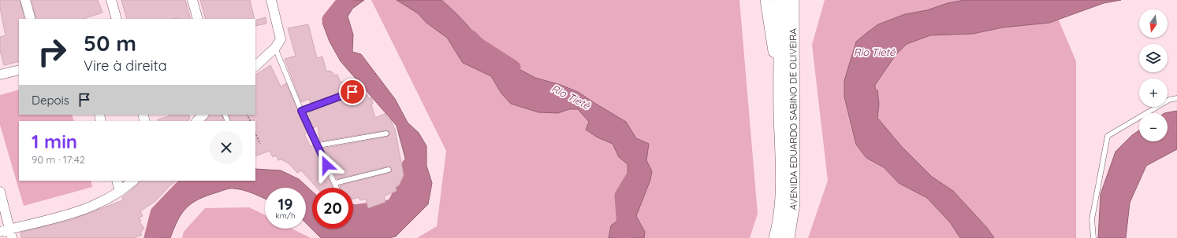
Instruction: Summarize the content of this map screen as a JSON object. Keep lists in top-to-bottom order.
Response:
{
  "streets": {
    "main road": ["AVENIDA EDUARDO SABINO DE OLIVEIRA"]
  },
  "water": ["Rio Tietê"],
  "north": "bottom",
  "page": {
    "map_buttons": ["+", "−"],
    "turn": ["50 m", "Vire à direita"],
    "then": "Depois",
    "heading": ["1 min", "90 m · 17:42"],
    "speed": "19 km/h",
    "limit": "20"
  }
}
